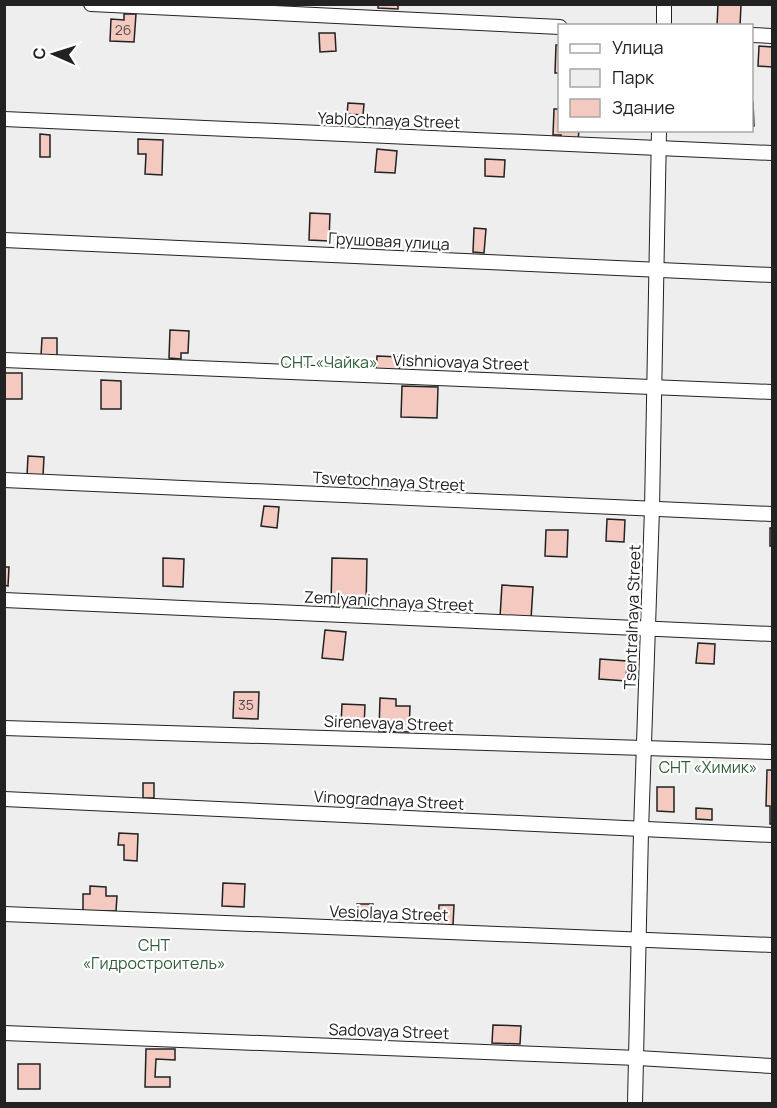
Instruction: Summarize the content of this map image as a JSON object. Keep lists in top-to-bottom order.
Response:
{
  "streets": {
    "street": [
      "Yablochnaya Street",
      "Грушовая улица",
      "Vishniovaya Street",
      "Tsvetochnaya Street",
      "Zemlyanichnaya Street",
      "Tsentralnaya Street",
      "Sirenevaya Street",
      "Vinogradnaya Street",
      "Vesiolaya Street",
      "Sadovaya Street"
    ]
  },
  "crossings": [
    ["Yablochnaya Street", "Tsentralnaya Street"],
    ["Грушовая улица", "Tsentralnaya Street"],
    ["Vishniovaya Street", "Tsentralnaya Street"],
    ["Tsvetochnaya Street", "Tsentralnaya Street"],
    ["Zemlyanichnaya Street", "Tsentralnaya Street"],
    ["Tsentralnaya Street", "Sirenevaya Street"],
    ["Tsentralnaya Street", "Vinogradnaya Street"],
    ["Tsentralnaya Street", "Vesiolaya Street"],
    ["Tsentralnaya Street", "Sadovaya Street"]
  ],
  "parks": ["СНТ «Чайка»", "СНТ «Химик»", "СНТ «Гидростроитель»"],
  "house_numbers": ["26", "35"],
  "legend": ["Улица", "Парк", "Здание"],
  "north": "left"
}
